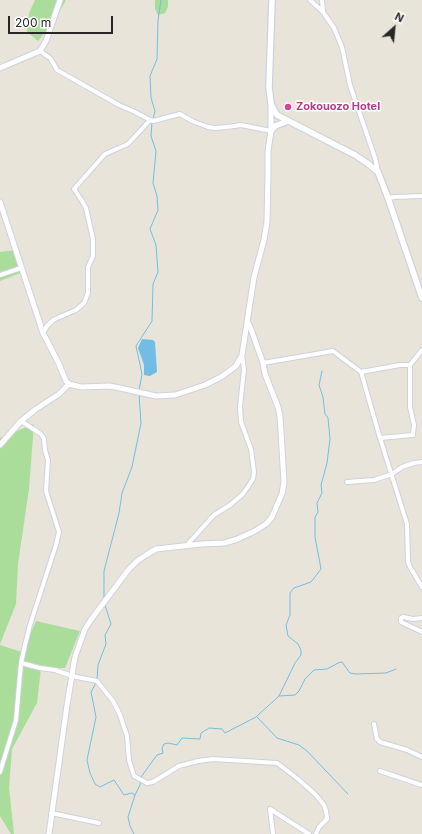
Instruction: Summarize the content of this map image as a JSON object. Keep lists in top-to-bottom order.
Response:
{
  "places": ["Zokouozo Hotel"],
  "scale_bar": "200 m",
  "north": "top right"
}
